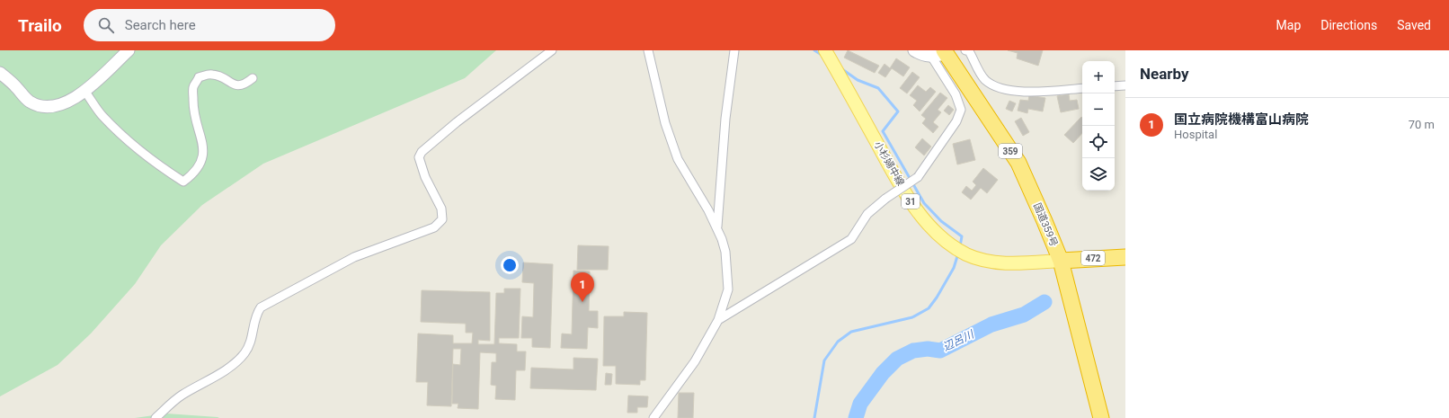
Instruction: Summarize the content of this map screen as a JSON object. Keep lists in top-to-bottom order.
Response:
{
  "streets": {
    "highway": ["359", "国道359号", "472"],
    "main road": ["小杉婦中線", "31"]
  },
  "crossings": [
    ["小杉婦中線", "国道359号"],
    ["小杉婦中線", "472"],
    ["国道359号", "472"]
  ],
  "water": ["辺呂川"],
  "page": {
    "header": "Trailo",
    "search": "Search here",
    "nav": ["Map", "Directions", "Saved"],
    "heading": "Nearby",
    "map_buttons": ["+", "−"],
    "list": [
      {
        "mark": "1",
        "name": "国立病院機構富山病院",
        "note": "Hospital",
        "value": "70 m"
      }
    ],
    "pins": "1"
  }
}
